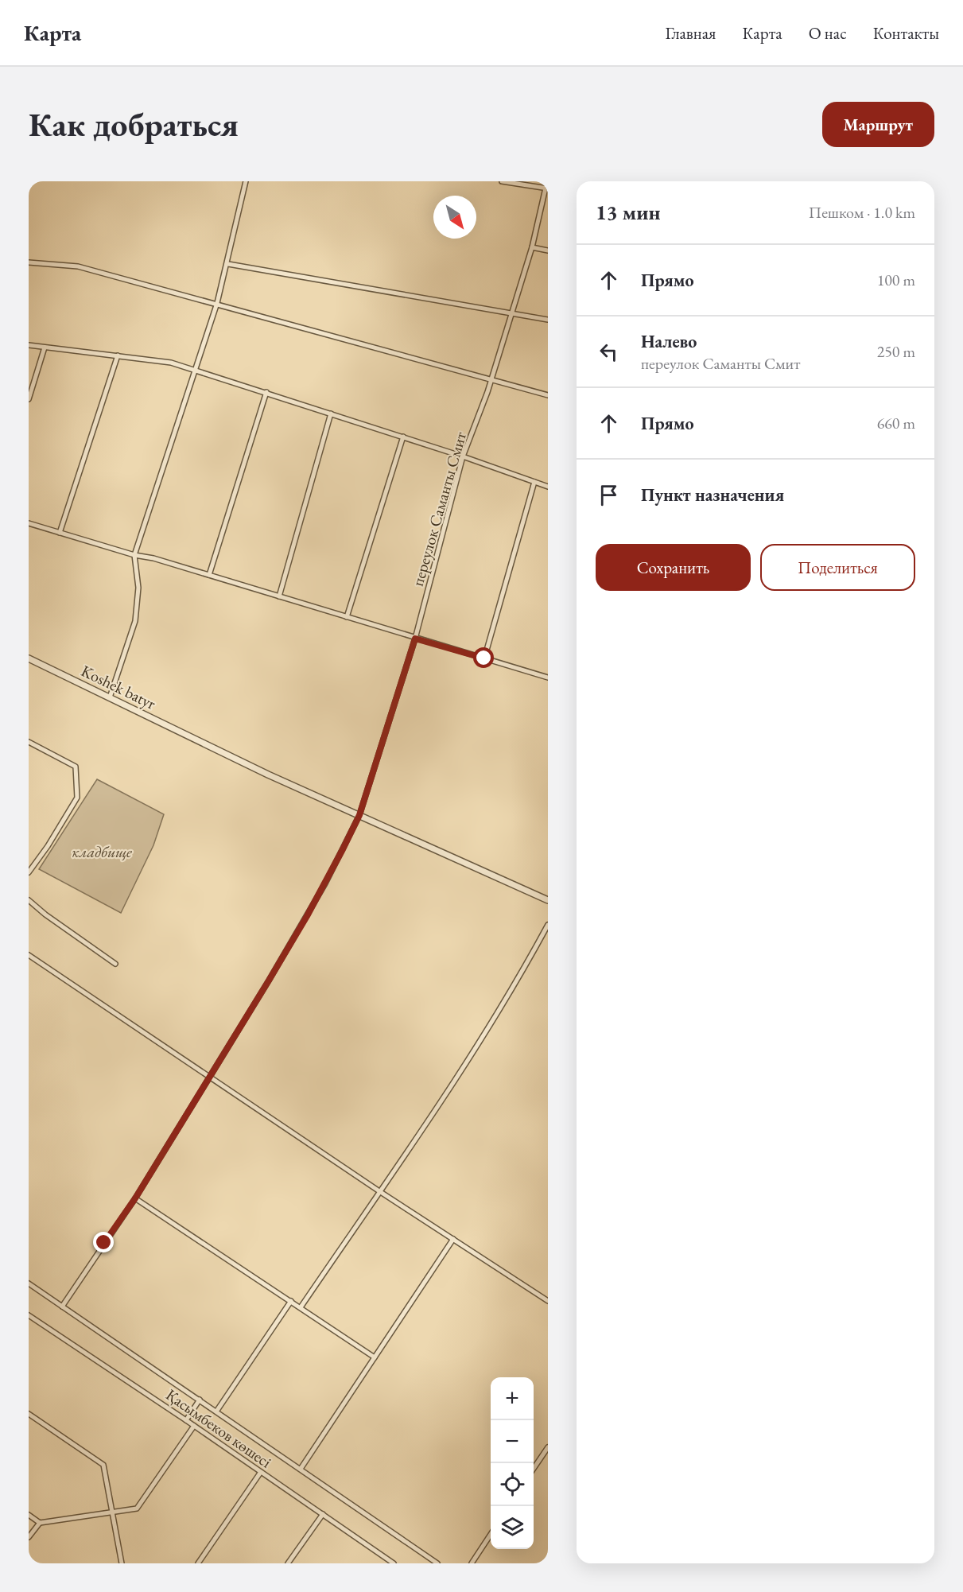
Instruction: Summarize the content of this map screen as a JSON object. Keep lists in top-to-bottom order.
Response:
{
  "streets": {
    "street": ["переулок Саманты Смит", "Koshek batyr", "Қасымбеков көшесі"]
  },
  "crossings": [
    ["переулок Саманты Смит", "Koshek batyr"]
  ],
  "parks": ["кладбище"],
  "north": "bottom right",
  "page": {
    "header": "Карта",
    "nav": [
      "Главная",
      "Карта",
      "О нас",
      "Контакты"
    ],
    "buttons": [
      "Маршрут",
      ["Сохранить", "Поделиться"]
    ],
    "title": "Как добраться",
    "heading": ["13 мин", "Пешком · 1.0 km"],
    "list": [
      ["Прямо", "100 m"],
      ["Налево", "переулок Саманты Смит", "250 m"],
      ["Прямо", "660 m"],
      "Пункт назначения"
    ],
    "map_buttons": ["+", "−"]
  }
}
